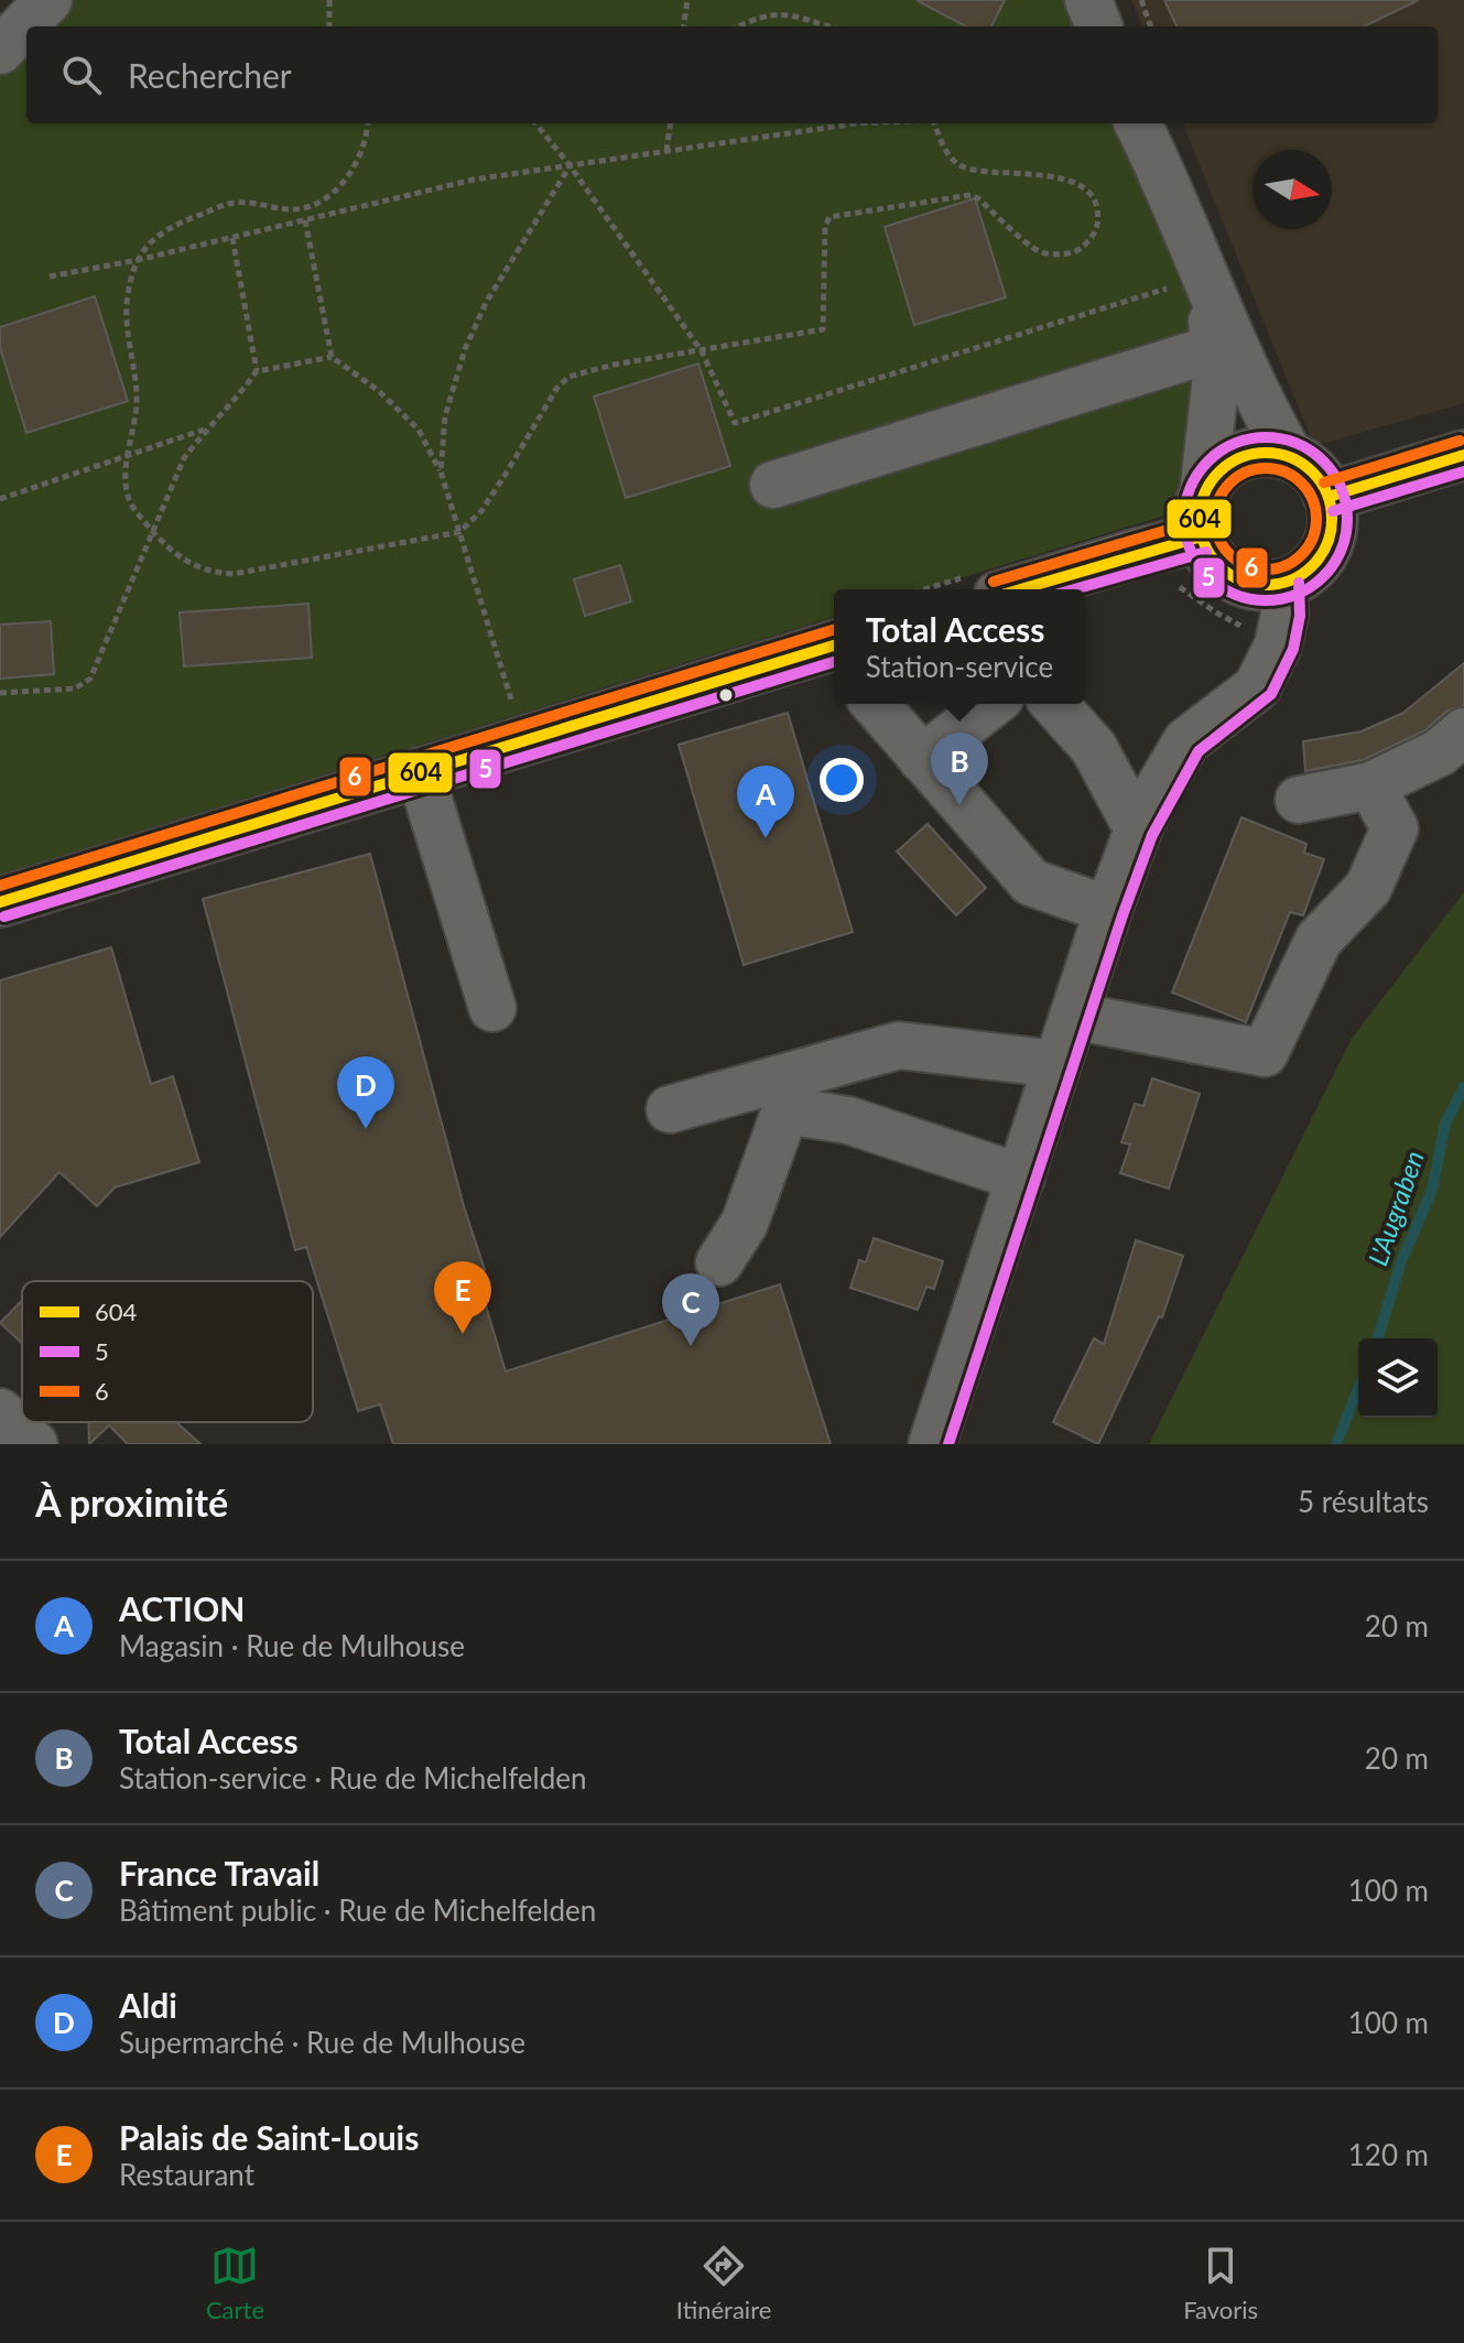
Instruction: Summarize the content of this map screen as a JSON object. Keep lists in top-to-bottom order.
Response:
{
  "water": ["L'Augraben"],
  "lines": ["transit line 5", "transit line 6", "transit line 604"],
  "legend": ["604", "5", "6"],
  "north": "right",
  "page": {
    "search": "Rechercher",
    "popup": ["Total Access", "Station-service"],
    "pins": [
      "B",
      "A",
      "D",
      "E",
      "C"
    ],
    "heading": ["À proximité", "5 résultats"],
    "list": [
      {
        "mark": "A",
        "name": "ACTION",
        "note": "Magasin · Rue de Mulhouse",
        "value": "20 m"
      },
      {
        "mark": "B",
        "name": "Total Access",
        "note": "Station-service · Rue de Michelfelden",
        "value": "20 m"
      },
      {
        "mark": "C",
        "name": "France Travail",
        "note": "Bâtiment public · Rue de Michelfelden",
        "value": "100 m"
      },
      {
        "mark": "D",
        "name": "Aldi",
        "note": "Supermarché · Rue de Mulhouse",
        "value": "100 m"
      },
      {
        "mark": "E",
        "name": "Palais de Saint-Louis",
        "note": "Restaurant",
        "value": "120 m"
      }
    ],
    "nav": ["Carte", "Itinéraire", "Favoris"]
  }
}
